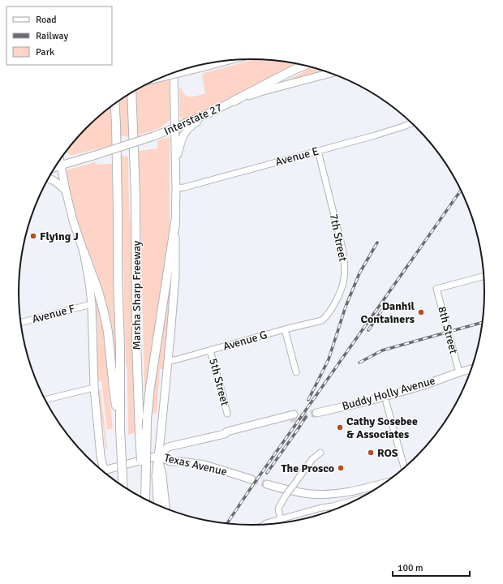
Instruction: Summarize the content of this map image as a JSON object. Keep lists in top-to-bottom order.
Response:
{
  "streets": {
    "highway": ["Marsha Sharp Freeway"],
    "main road": ["Interstate 27", "Buddy Holly Avenue", "Texas Avenue"],
    "street": [
      "Avenue E",
      "7th Street",
      "Avenue F",
      "8th Street",
      "Avenue G",
      "5th Street"
    ]
  },
  "crossings": [
    ["Avenue E", "7th Street"],
    ["7th Street", "Avenue G"],
    ["8th Street", "Buddy Holly Avenue"],
    ["Avenue G", "5th Street"]
  ],
  "places": [
    "Flying J",
    "Danhil Containers",
    "Cathy Sosebee & Associates",
    "ROS",
    "The Prosco"
  ],
  "legend": ["Road", "Railway", "Park"],
  "scale_bar": "100 m"
}
